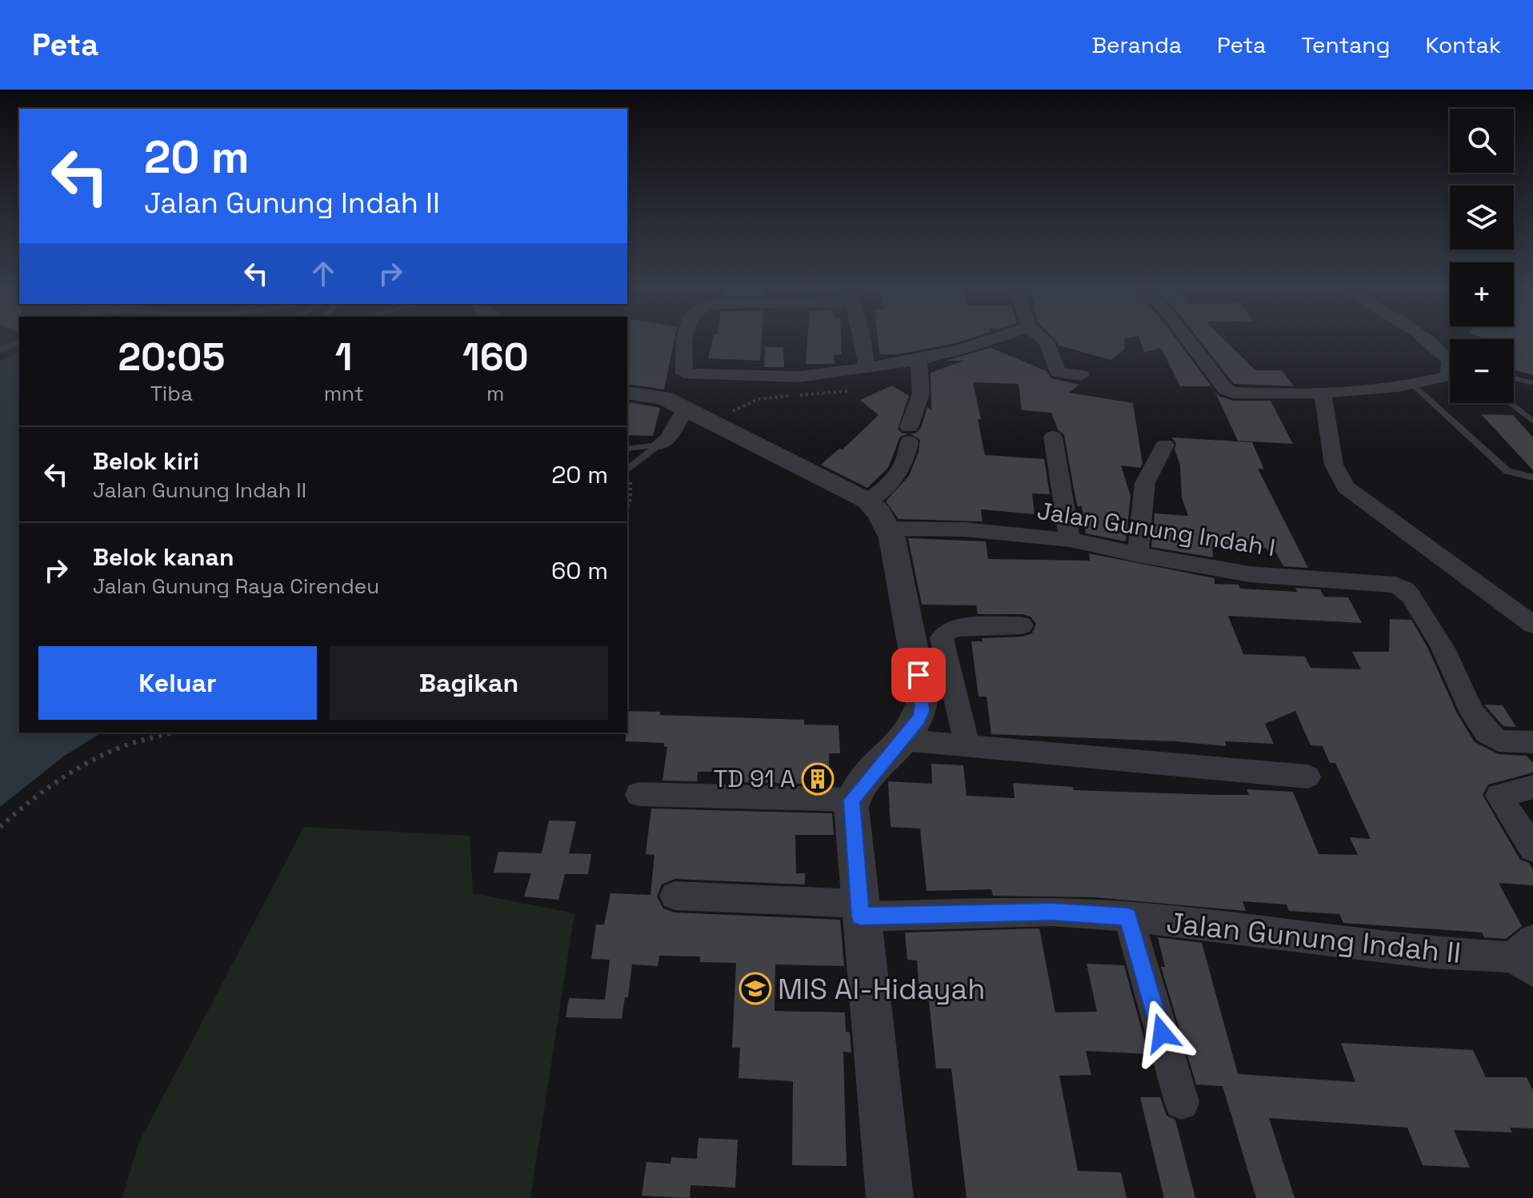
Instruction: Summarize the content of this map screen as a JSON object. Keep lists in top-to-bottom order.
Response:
{
  "streets": {
    "street": ["Jalan Gunung Indah I", "Jalan Gunung Indah II"]
  },
  "places": {
    "building": ["TD 91 A"],
    "school or university": ["MIS Al-Hidayah"]
  },
  "page": {
    "header": "Peta",
    "nav": [
      "Beranda",
      "Peta",
      "Tentang",
      "Kontak"
    ],
    "map_buttons": ["+", "−"],
    "turn": ["20 m", "Jalan Gunung Indah II"],
    "eta": [
      "20:05",
      "Tiba",
      "1",
      "mnt",
      "160",
      "m"
    ],
    "list": [
      {
        "name": "Belok kiri",
        "note": "Jalan Gunung Indah II",
        "value": "20 m"
      },
      {
        "name": "Belok kanan",
        "note": "Jalan Gunung Raya Cirendeu",
        "value": "60 m"
      }
    ],
    "buttons": ["Keluar", "Bagikan"]
  }
}
